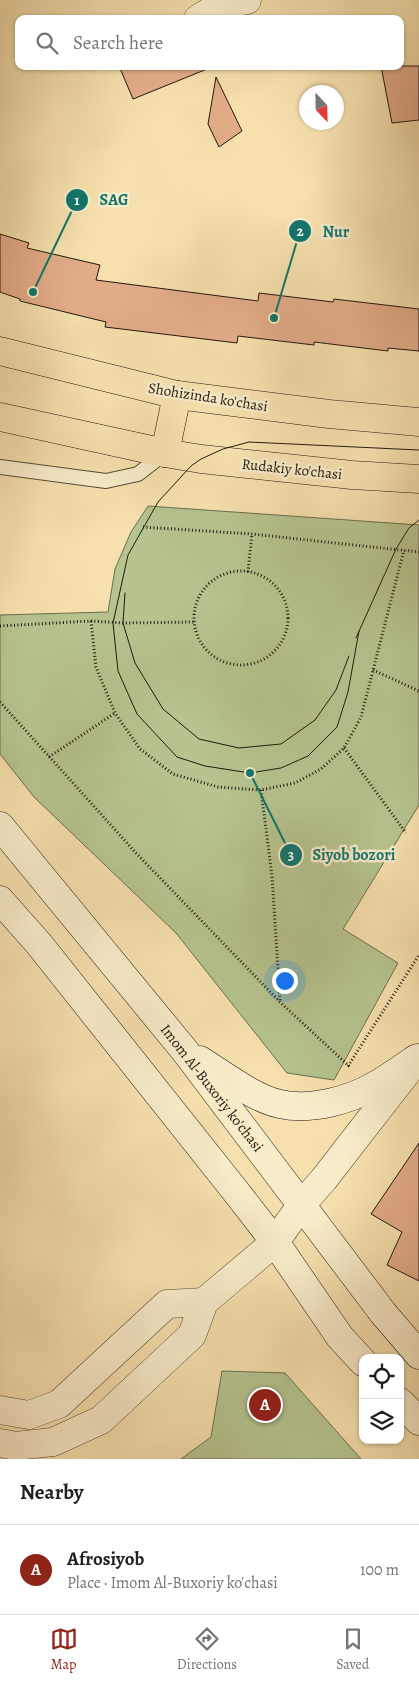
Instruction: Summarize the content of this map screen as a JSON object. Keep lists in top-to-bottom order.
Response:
{
  "streets": {
    "main road": ["Shohizinda ko'chasi", "Rudakiy ko'chasi", "Imom Al-Buxoriy ko'chasi"]
  },
  "places": ["SAG", "Nur", "Siyob bozori"],
  "north": "bottom",
  "page": {
    "search": "Search here",
    "pins": "A",
    "heading": "Nearby",
    "list": [
      {
        "mark": "A",
        "name": "Afrosiyob",
        "note": "Place · Imom Al-Buxoriy ko'chasi",
        "value": "100 m"
      }
    ],
    "nav": ["Map", "Directions", "Saved"]
  }
}
